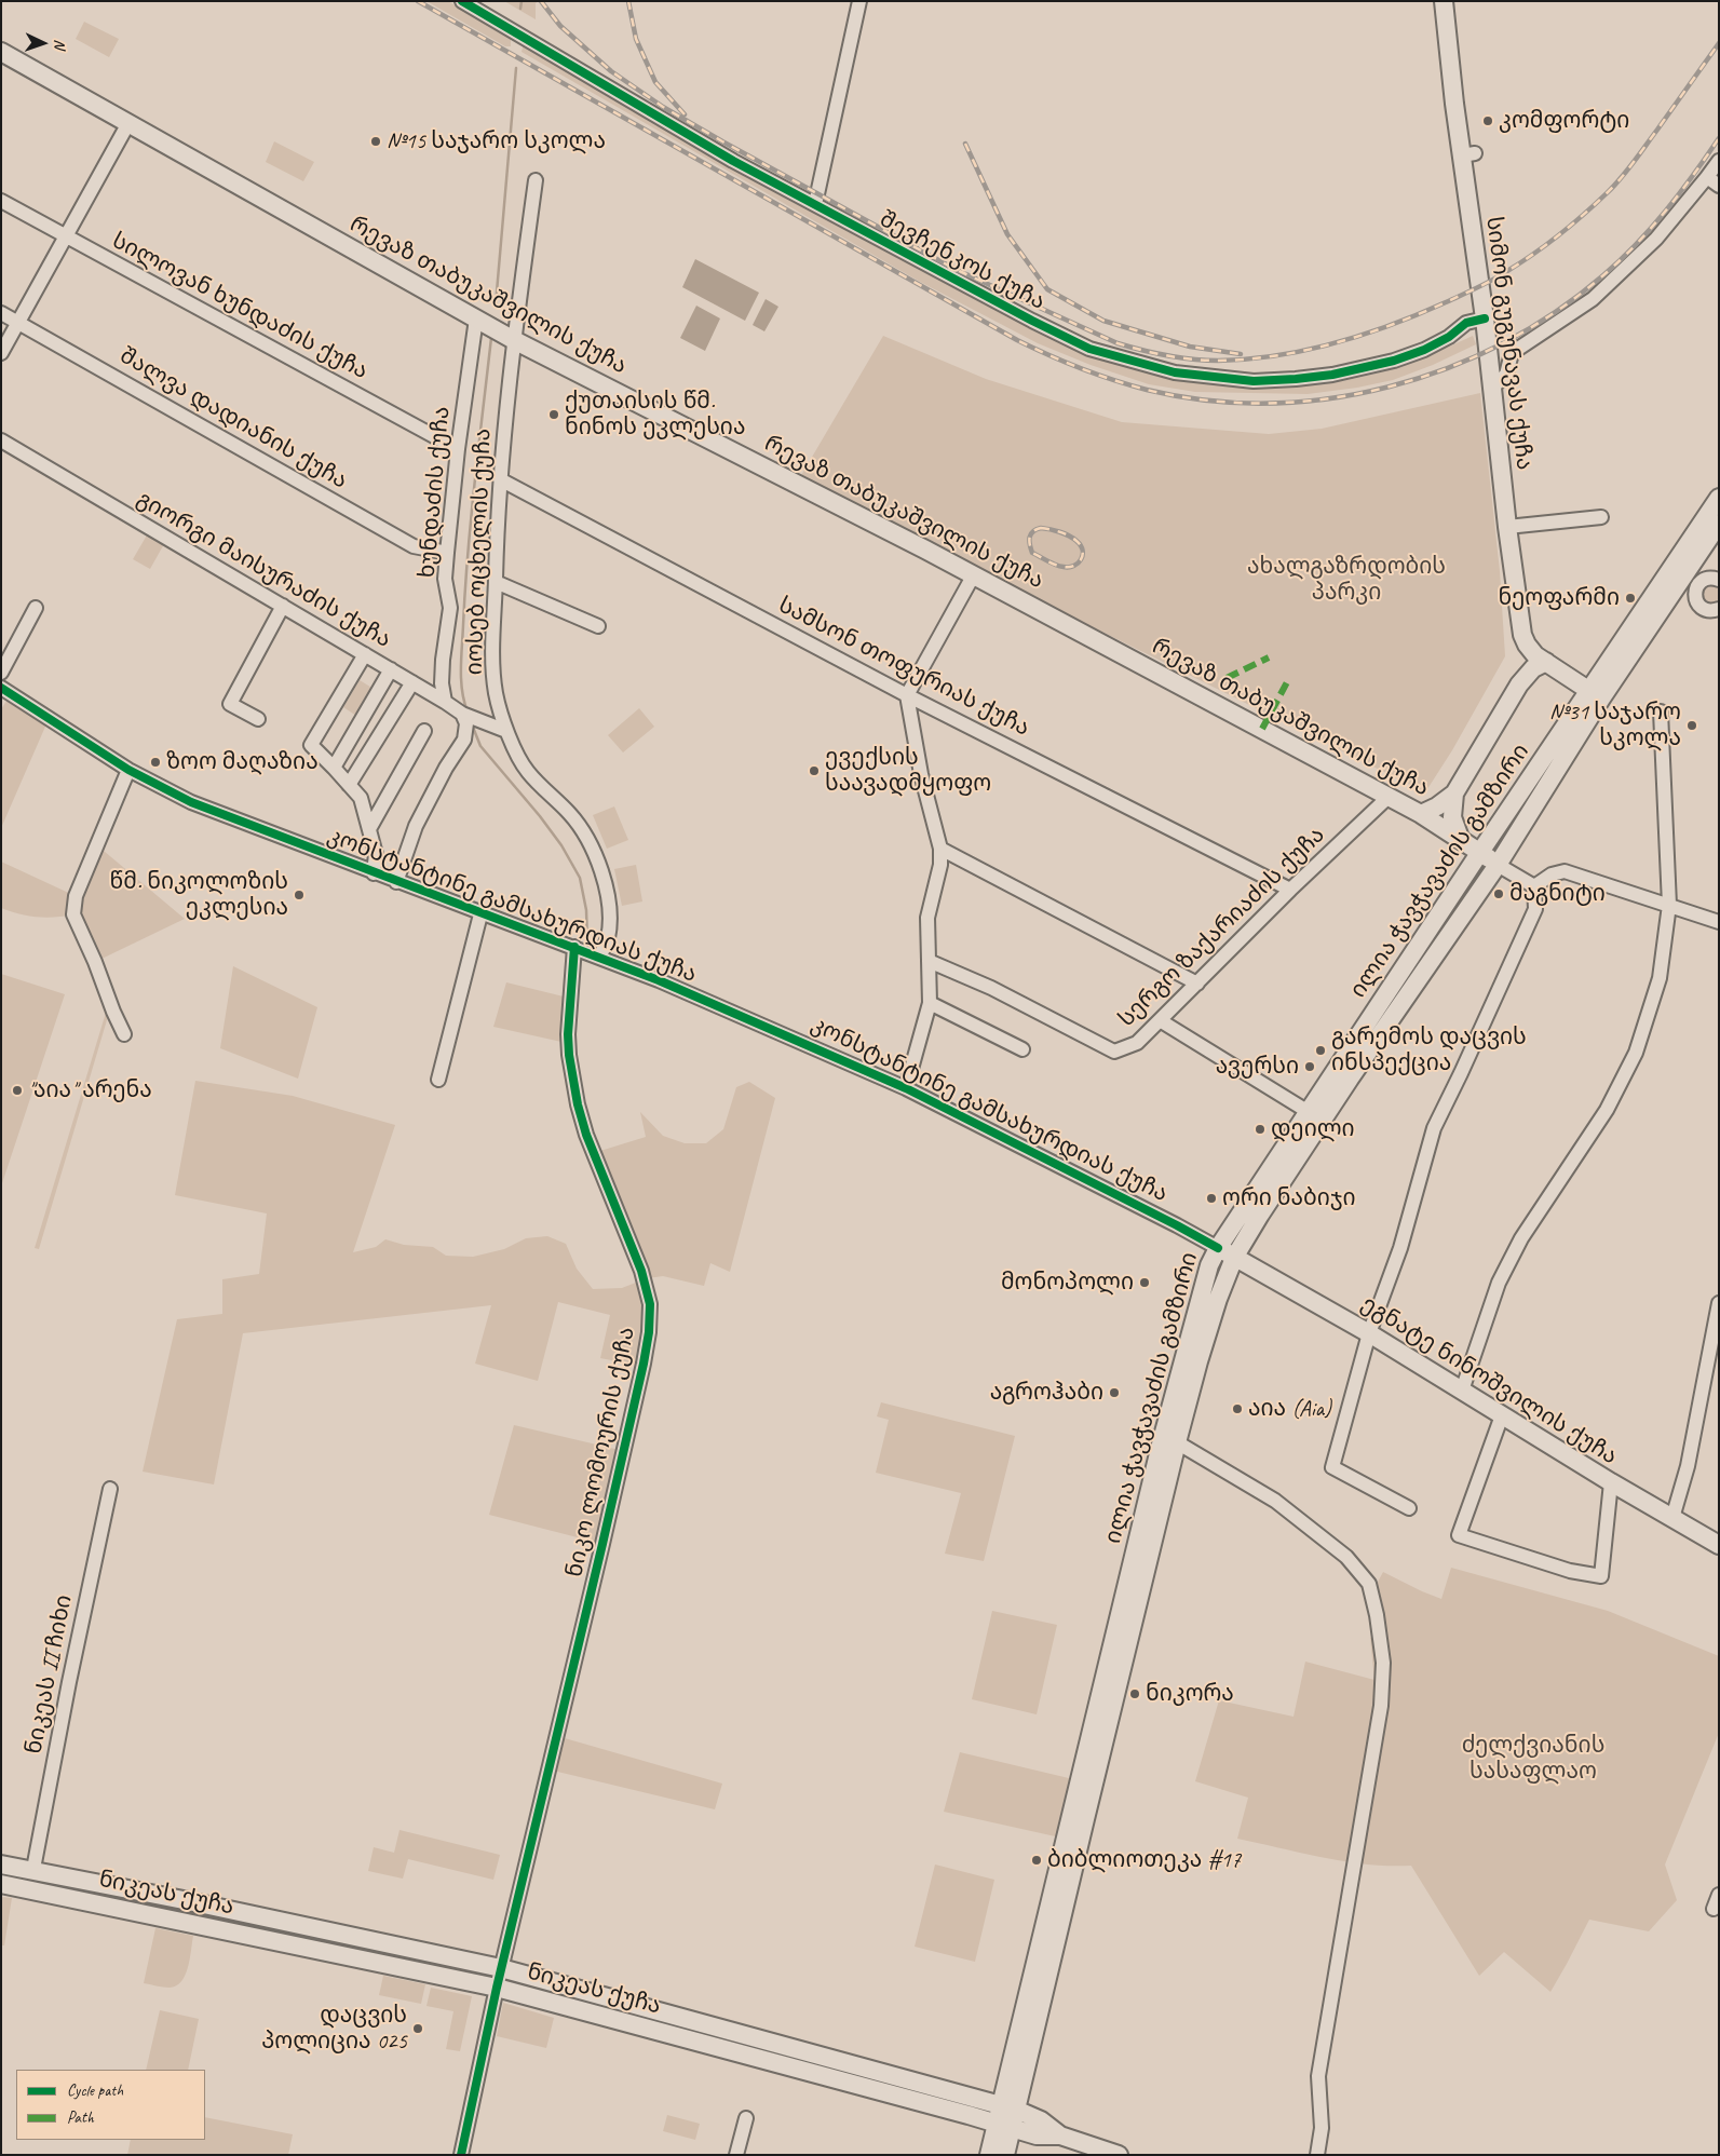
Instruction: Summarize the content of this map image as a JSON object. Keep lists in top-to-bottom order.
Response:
{
  "streets": {
    "main road": [
      "რევაზ თაბუკაშვილის ქუჩა",
      "სიმონ გუგუნავას ქუჩა",
      "ილია ჭავჭავაძის გამზირი",
      "ეგნატე ნინოშვილის ქუჩა",
      "ნიკეას ქუჩა"
    ],
    "street": [
      "შევჩენკოს ქუჩა",
      "სილოვან ხუნდაძის ქუჩა",
      "შალვა დადიანის ქუჩა",
      "ხუნდაძის ქუჩა",
      "იოსებ ოცხელის ქუჩა",
      "გიორგი მაისურაძის ქუჩა",
      "სამსონ თოფურიას ქუჩა",
      "კონსტანტინე გამსახურდიას ქუჩა",
      "სერგო ზაქარიაძის ქუჩა",
      "ნიკო ლომოურის ქუჩა",
      "ნიკეას II ჩიხი"
    ]
  },
  "crossings": [
    ["შევჩენკოს ქუჩა", "სიმონ გუგუნავას ქუჩა"],
    ["რევაზ თაბუკაშვილის ქუჩა", "ხუნდაძის ქუჩა"],
    ["რევაზ თაბუკაშვილის ქუჩა", "იოსებ ოცხელის ქუჩა"],
    ["რევაზ თაბუკაშვილის ქუჩა", "ილია ჭავჭავაძის გამზირი"],
    ["რევაზ თაბუკაშვილის ქუჩა", "სერგო ზაქარიაძის ქუჩა"],
    ["სილოვან ხუნდაძის ქუჩა", "ხუნდაძის ქუჩა"],
    ["სიმონ გუგუნავას ქუჩა", "ილია ჭავჭავაძის გამზირი"],
    ["შალვა დადიანის ქუჩა", "ხუნდაძის ქუჩა"],
    ["ხუნდაძის ქუჩა", "გიორგი მაისურაძის ქუჩა"],
    ["იოსებ ოცხელის ქუჩა", "გიორგი მაისურაძის ქუჩა"],
    ["იოსებ ოცხელის ქუჩა", "სამსონ თოფურიას ქუჩა"],
    ["იოსებ ოცხელის ქუჩა", "კონსტანტინე გამსახურდიას ქუჩა"],
    ["სამსონ თოფურიას ქუჩა", "სერგო ზაქარიაძის ქუჩა"],
    ["ილია ჭავჭავაძის გამზირი", "კონსტანტინე გამსახურდიას ქუჩა"],
    ["ილია ჭავჭავაძის გამზირი", "ეგნატე ნინოშვილის ქუჩა"],
    ["ილია ჭავჭავაძის გამზირი", "ნიკეას ქუჩა"],
    ["კონსტანტინე გამსახურდიას ქუჩა", "ეგნატე ნინოშვილის ქუჩა"],
    ["კონსტანტინე გამსახურდიას ქუჩა", "ნიკო ლომოურის ქუჩა"],
    ["ნიკო ლომოურის ქუჩა", "ნიკეას ქუჩა"],
    ["ნიკეას II ჩიხი", "ნიკეას ქუჩა"]
  ],
  "parks": ["ახალგაზრდობის პარკი", "ძელქვიანის სასაფლაო"],
  "places": [
    "კომფორტი",
    "№15 საჯარო სკოლა",
    "ქუთაისის წმ. ნინოს ეკლესია",
    "ნეოფარმი",
    "№31 საჯარო სკოლა",
    "ზოო მაღაზია",
    "ევექსის საავადმყოფო",
    "მაგნიტი",
    "წმ. ნიკოლოზის ეკლესია",
    "გარემოს დაცვის ინსპექცია",
    "ავერსი",
    "\"აია\" არენა",
    "დეილი",
    "ორი ნაბიჯი",
    "მონოპოლი",
    "აგროჰაბი",
    "აია (Aia)",
    "ნიკორა",
    "ბიბლიოთეკა #17",
    "დაცვის პოლიცია 025"
  ],
  "legend": ["Cycle path", "Path"],
  "north": "right"
}
